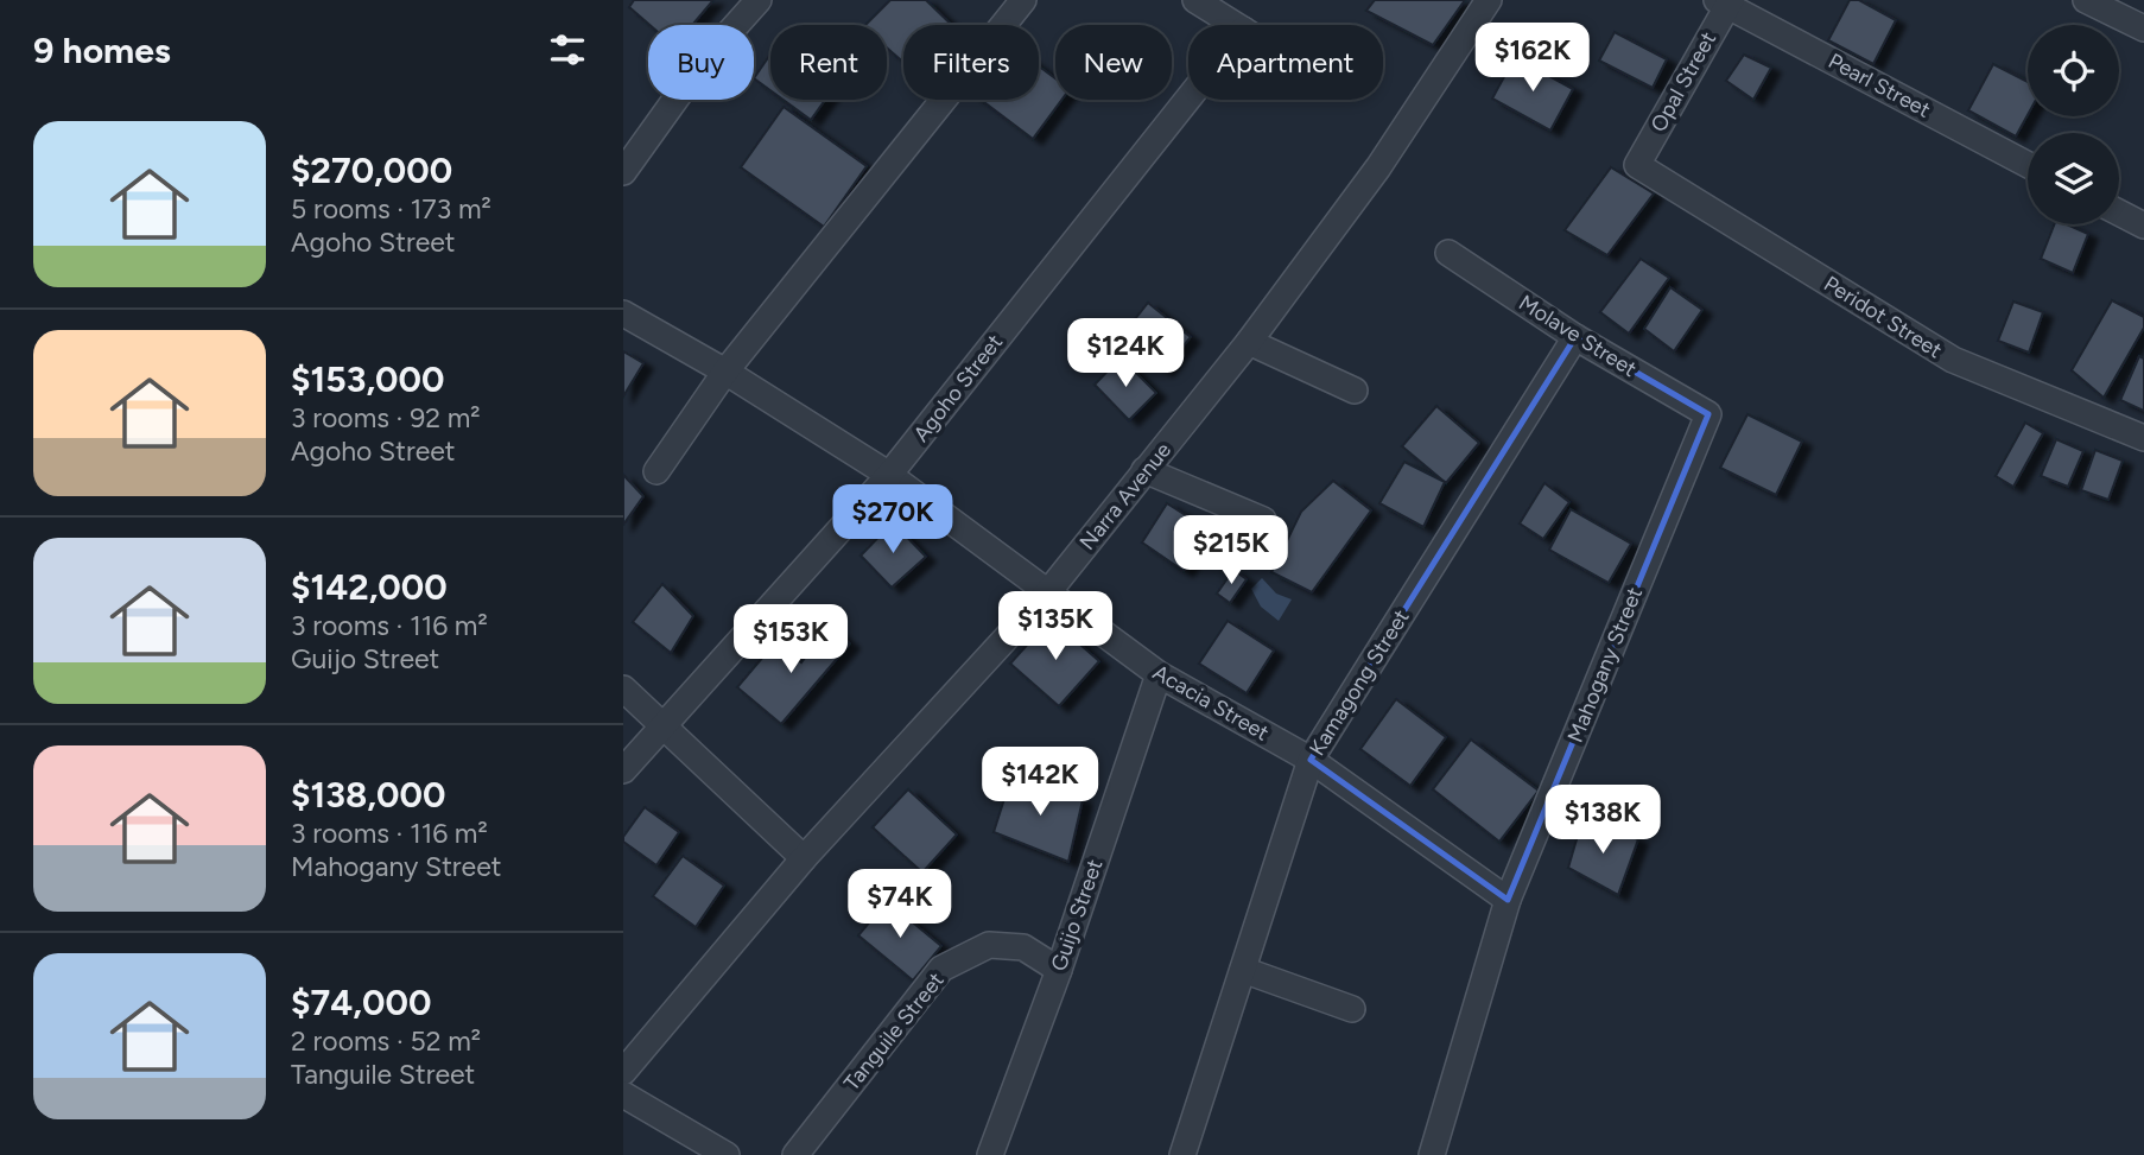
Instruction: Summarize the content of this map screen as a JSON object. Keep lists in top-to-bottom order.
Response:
{
  "streets": {
    "street": [
      "Opal Street",
      "Pearl Street",
      "Peridot Street",
      "Molave Street",
      "Agoho Street",
      "Narra Avenue",
      "Mahogany Street",
      "Kamagong Street",
      "Acacia Street",
      "Guijo Street",
      "Tanguile Street"
    ]
  },
  "crossings": [
    ["Opal Street", "Pearl Street"],
    ["Opal Street", "Peridot Street"],
    ["Molave Street", "Mahogany Street"],
    ["Molave Street", "Kamagong Street"],
    ["Agoho Street", "Acacia Street"],
    ["Narra Avenue", "Acacia Street"],
    ["Mahogany Street", "Acacia Street"],
    ["Kamagong Street", "Acacia Street"],
    ["Acacia Street", "Guijo Street"],
    ["Guijo Street", "Tanguile Street"]
  ],
  "page": {
    "heading": "9 homes",
    "price": [
      "$162K",
      "$124K",
      "$270K",
      "$215K",
      "$135K",
      "$153K",
      "$142K",
      "$138K",
      "$74K"
    ],
    "chip": [
      "Buy",
      "Rent",
      "Filters",
      "New",
      "Apartment"
    ],
    "list": [
      {
        "name": "$270,000",
        "note": "5 rooms · 173 m² · Agoho Street"
      },
      {
        "name": "$153,000",
        "note": "3 rooms · 92 m² · Agoho Street"
      },
      {
        "name": "$142,000",
        "note": "3 rooms · 116 m² · Guijo Street"
      },
      {
        "name": "$138,000",
        "note": "3 rooms · 116 m² · Mahogany Street"
      },
      {
        "name": "$74,000",
        "note": "2 rooms · 52 m² · Tanguile Street"
      }
    ]
  }
}
